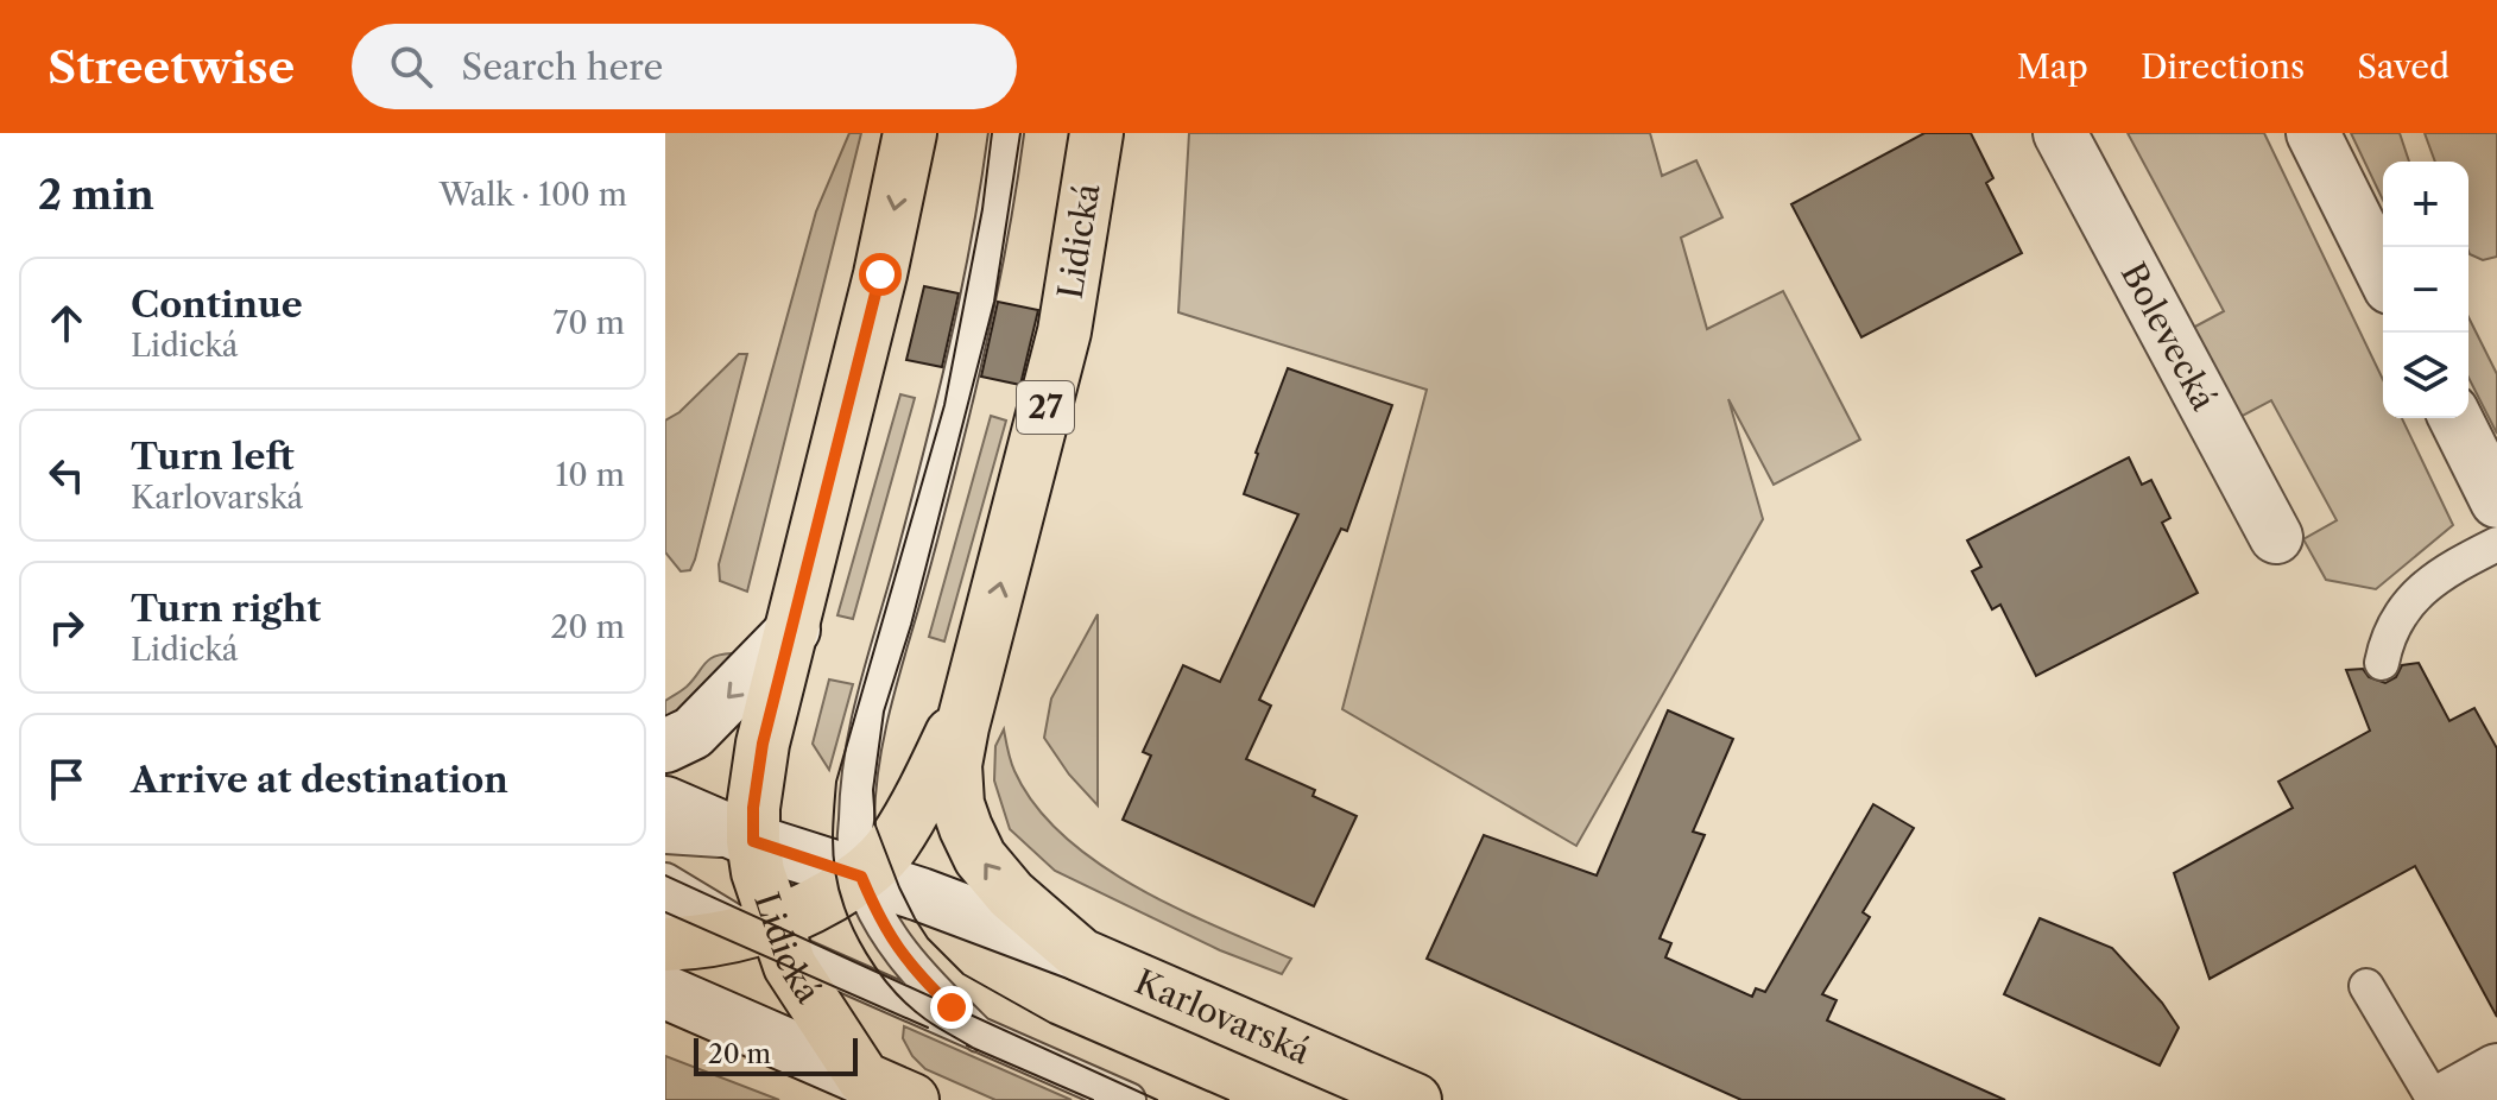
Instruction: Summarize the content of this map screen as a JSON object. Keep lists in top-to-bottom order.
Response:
{
  "streets": {
    "main road": [
      "Lidická",
      "Bolevecká",
      "27",
      "Karlovarská"
    ]
  },
  "crossings": [
    ["Lidická", "Karlovarská"]
  ],
  "scale_bar": "20 m",
  "page": {
    "header": "Streetwise",
    "search": "Search here",
    "nav": ["Map", "Directions", "Saved"],
    "heading": ["2 min", "Walk · 100 m"],
    "map_buttons": ["+", "−"],
    "list": [
      ["Continue", "Lidická", "70 m"],
      ["Turn left", "Karlovarská", "10 m"],
      ["Turn right", "Lidická", "20 m"],
      "Arrive at destination"
    ],
    "scale": "20 m"
  }
}
